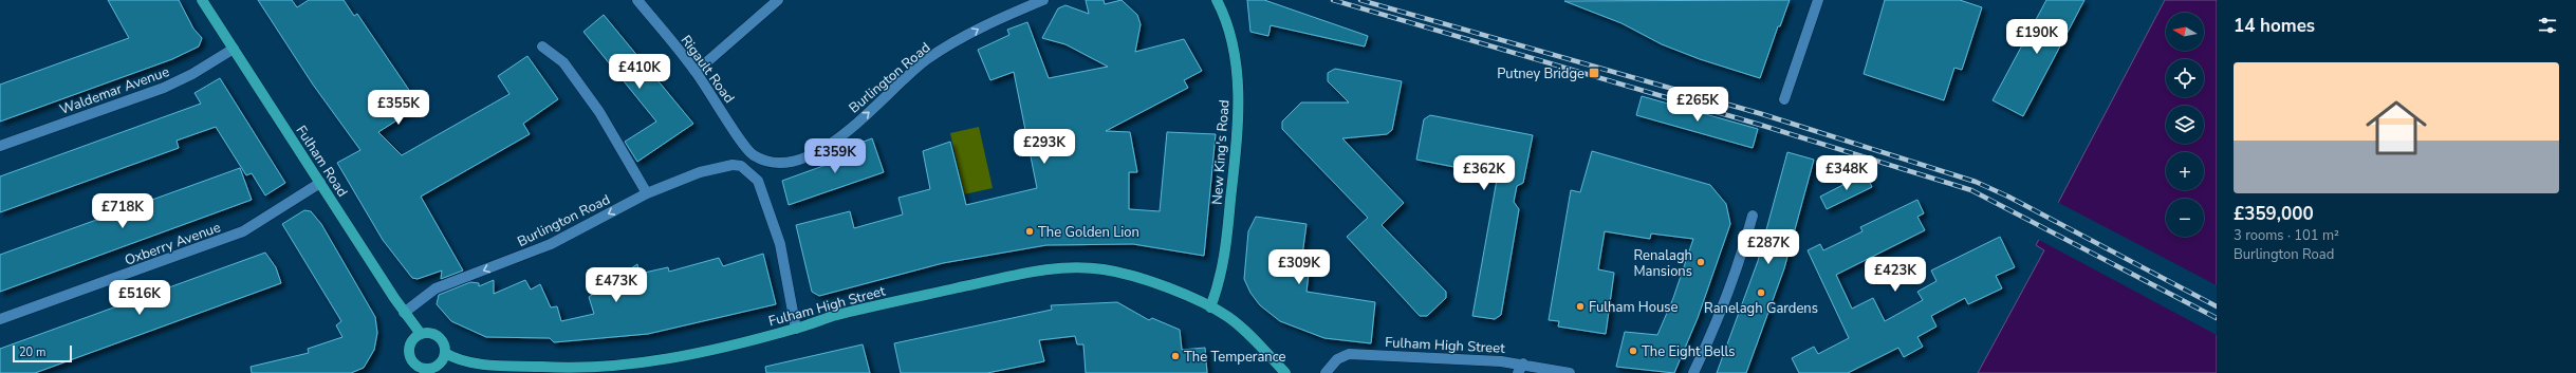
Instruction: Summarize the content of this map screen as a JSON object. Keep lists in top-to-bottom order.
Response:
{
  "streets": {
    "main road": ["New King's Road", "Fulham Road", "Fulham High Street"],
    "street": [
      "Rigault Road",
      "Burlington Road",
      "Waldemar Avenue",
      "Oxberry Avenue"
    ]
  },
  "crossings": [
    ["Rigault Road", "Burlington Road"],
    ["Burlington Road", "Fulham Road"],
    ["Burlington Road", "Fulham High Street"],
    ["Waldemar Avenue", "Fulham Road"],
    ["New King's Road", "Fulham High Street"],
    ["Fulham Road", "Oxberry Avenue"],
    ["Fulham Road", "Fulham High Street"]
  ],
  "places": {
    "transit": ["Putney Bridge"],
    "other": [
      "The Golden Lion",
      "Renalagh Mansions",
      "Ranelagh Gardens",
      "Fulham House",
      "The Eight Bells",
      "The Temperance"
    ]
  },
  "scale_bar": "20 m",
  "north": "left",
  "page": {
    "heading": "14 homes",
    "map_buttons": ["+", "−"],
    "price": [
      "£190K",
      "£410K",
      "£265K",
      "£355K",
      "£293K",
      "£359K",
      "£362K",
      "£348K",
      "£718K",
      "£287K",
      "£309K",
      "£423K",
      "£473K",
      "£516K"
    ],
    "list": [
      {
        "name": "£359,000",
        "note": "3 rooms · 101 m² · Burlington Road"
      }
    ],
    "scale": "20 m"
  }
}
